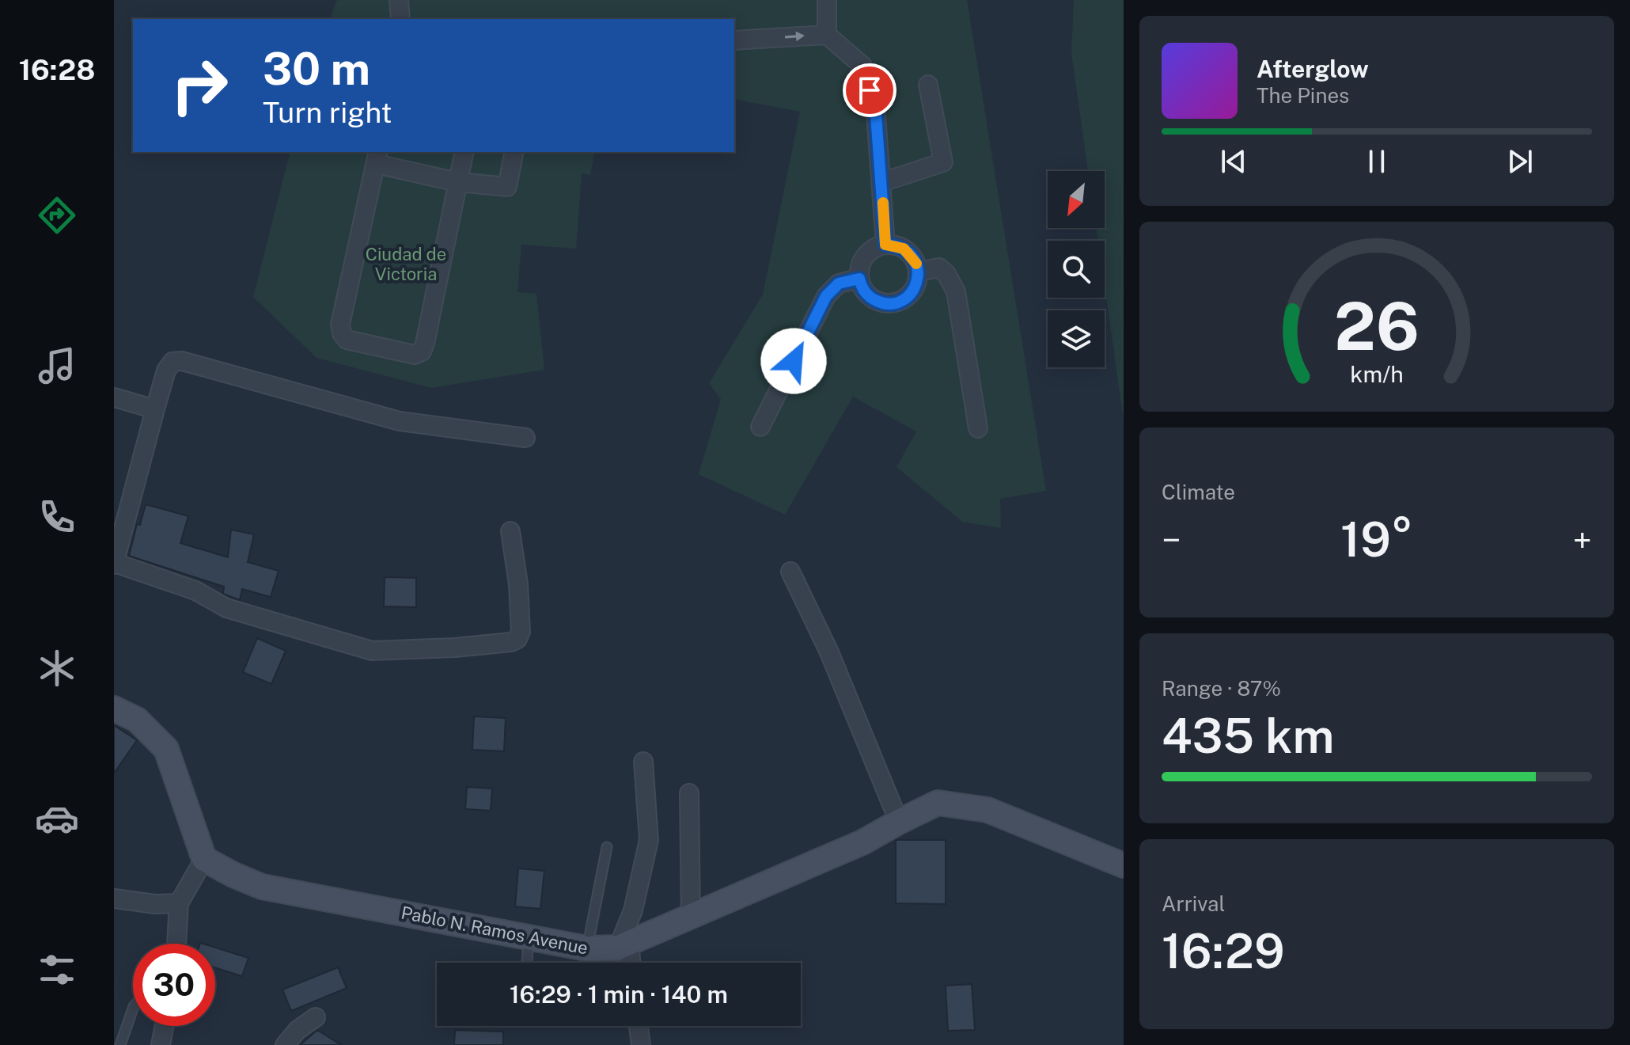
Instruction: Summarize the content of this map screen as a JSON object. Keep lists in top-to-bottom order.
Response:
{
  "streets": {
    "street": ["Pablo N. Ramos Avenue"]
  },
  "parks": ["Ciudad de Victoria"],
  "north": "bottom left",
  "page": {
    "tabs": "16:28",
    "turn": ["30 m", "Turn right"],
    "song": ["Afterglow", "The Pines"],
    "tile": [
      "Climate",
      ["Range · 87%", "435 km"],
      ["Arrival", "16:29"]
    ],
    "heat": ["−", "19°", "+"],
    "limit": "30",
    "trip": "16:29 · 1 min · 140 m",
    "gauge": ["26", "km/h"]
  }
}
